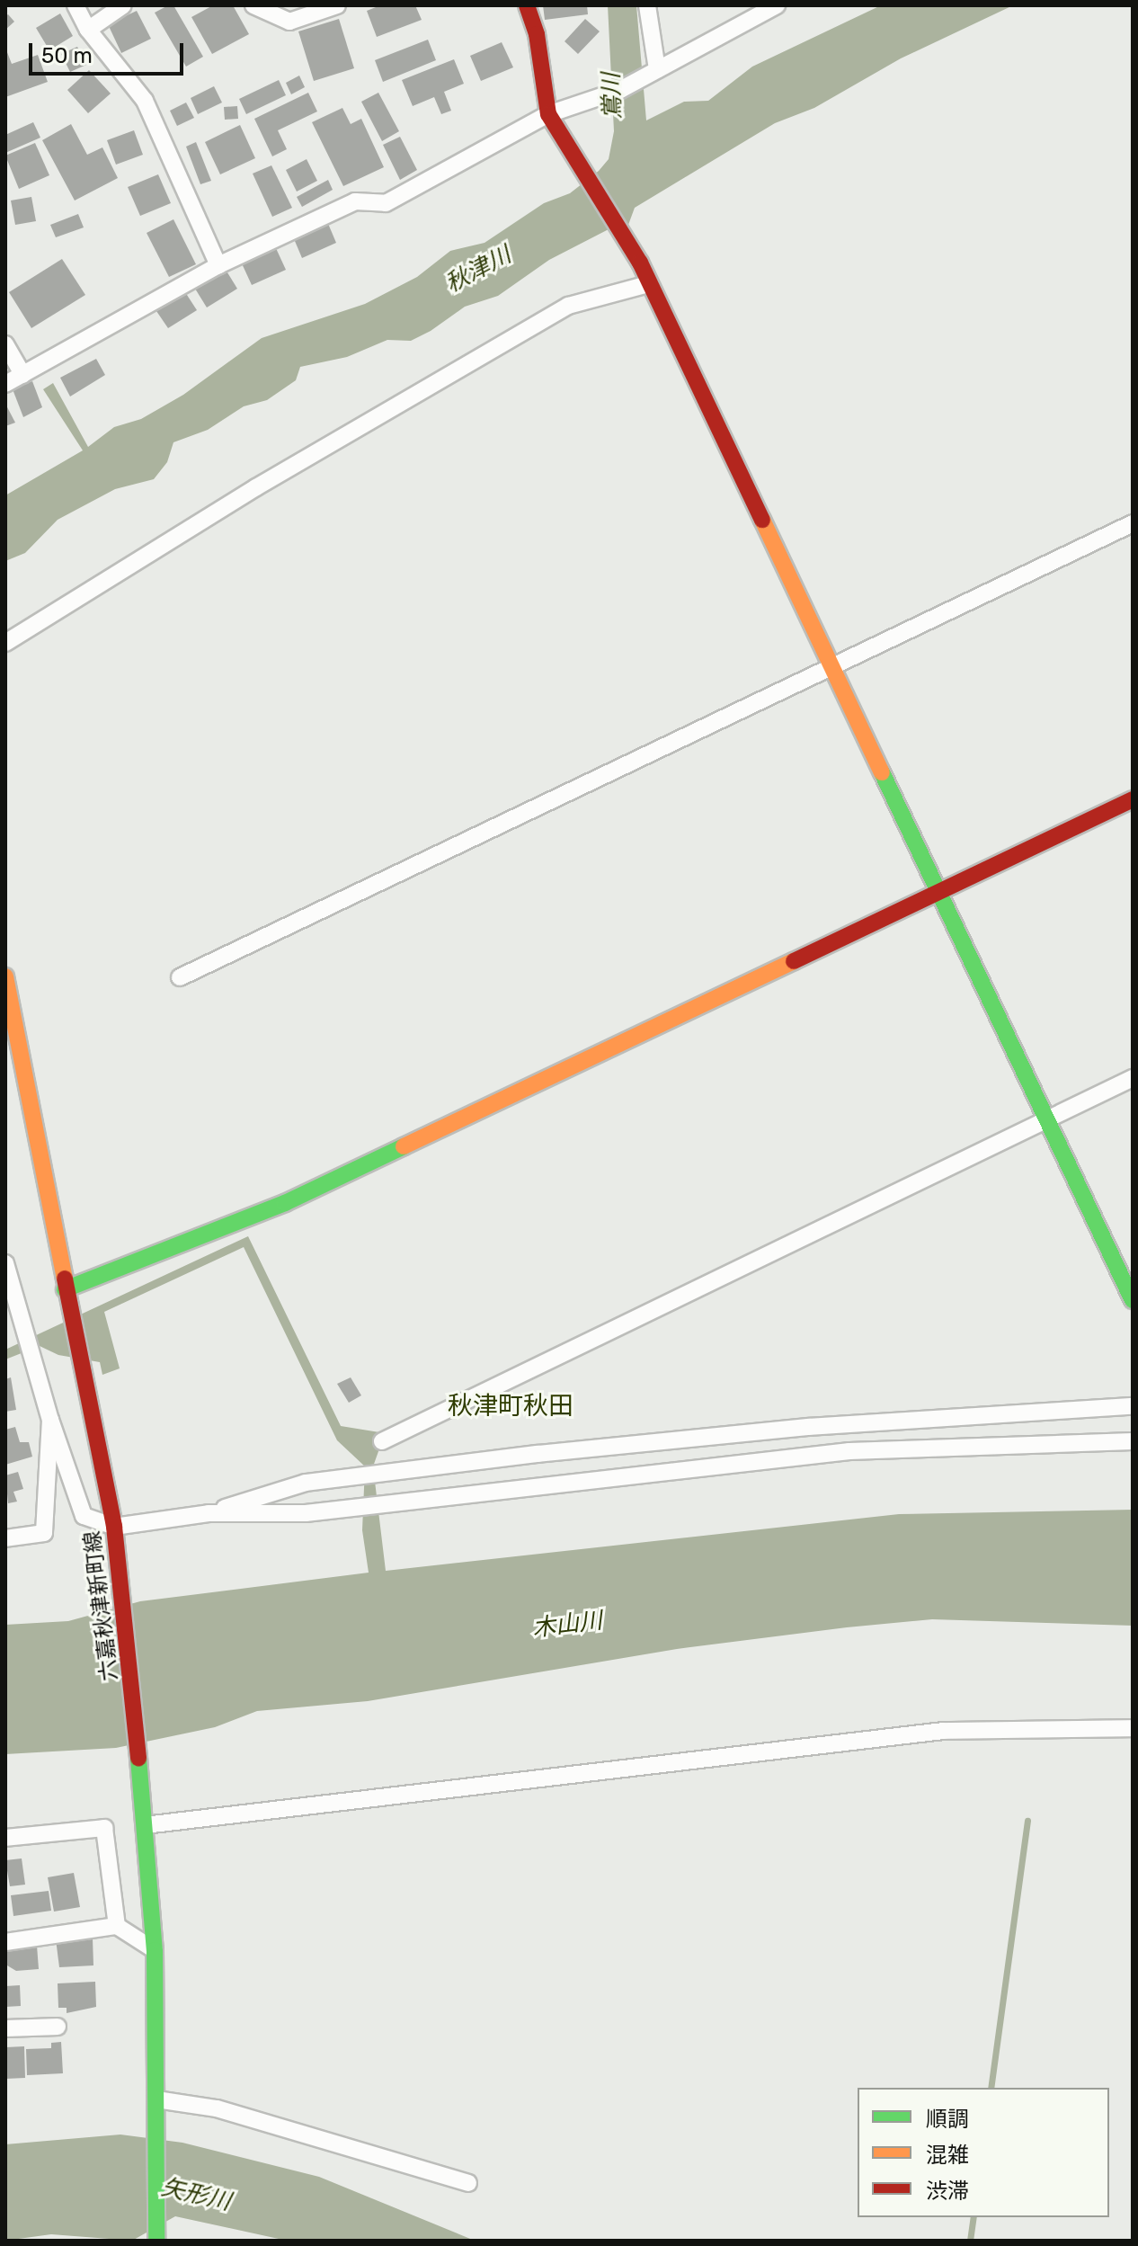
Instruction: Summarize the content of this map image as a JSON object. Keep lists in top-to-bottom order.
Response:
{
  "streets": {
    "street": ["六嘉秋津新町線"]
  },
  "districts": ["秋津町秋田"],
  "water": [
    "鴬川",
    "秋津川",
    "木山川",
    "矢形川"
  ],
  "legend": ["順調", "混雑", "渋滞"],
  "scale_bar": "50 m"
}
